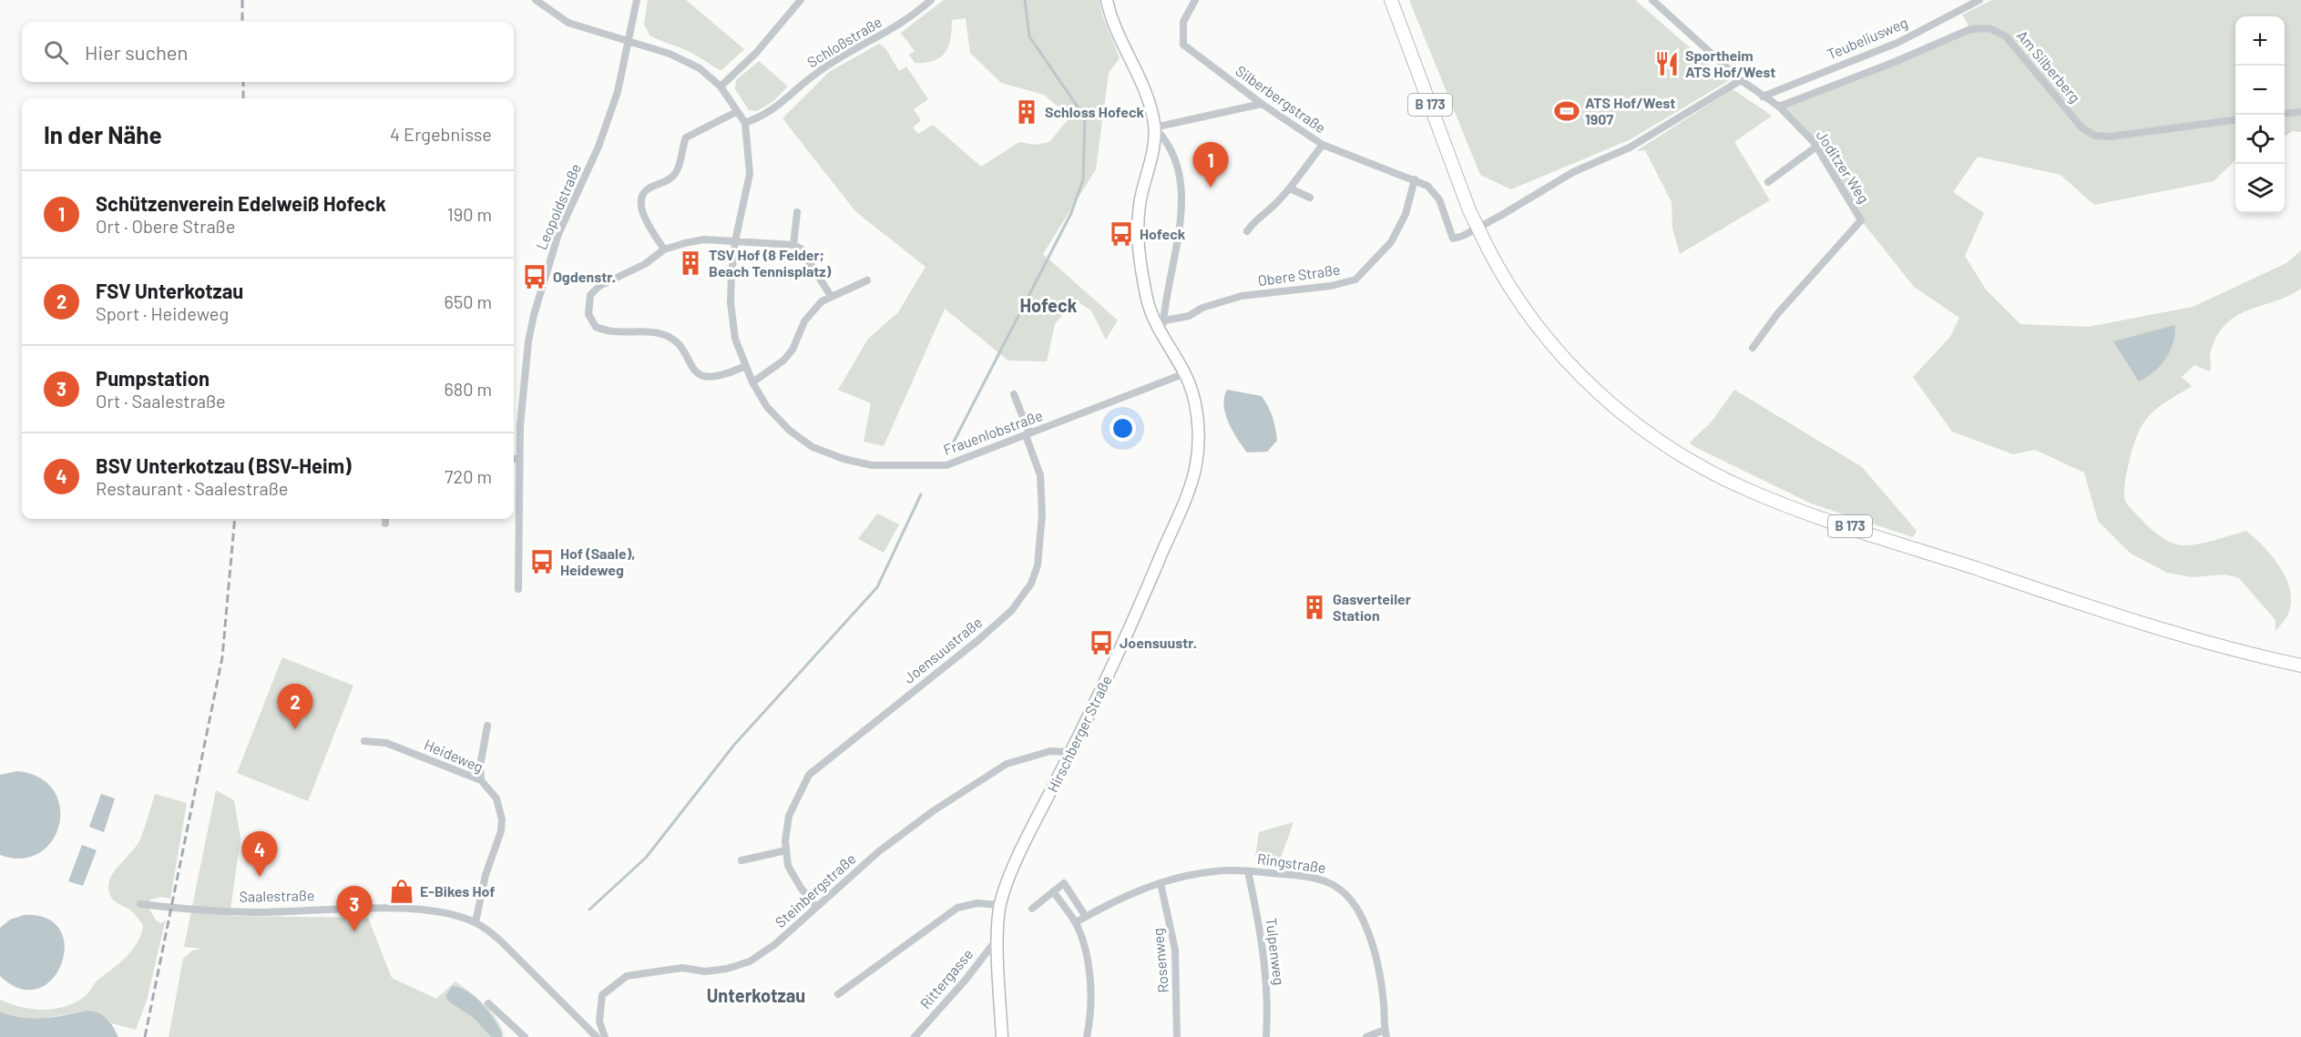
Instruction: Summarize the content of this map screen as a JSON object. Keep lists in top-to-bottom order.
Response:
{
  "streets": {
    "main road": ["B 173", "Hirschberger Straße"],
    "street": [
      "Teubeliusweg",
      "Schloßstraße",
      "Am Silberberg",
      "Silberbergstraße",
      "Joditzer Weg",
      "Leopoldstraße",
      "Obere Straße",
      "Frauenlobstraße",
      "Joensuustraße",
      "Heideweg",
      "Ringstraße",
      "Steinbergstraße",
      "Saalestraße",
      "Tulpenweg",
      "Rosenweg",
      "Rittergasse"
    ]
  },
  "crossings": [
    ["Teubeliusweg", "Joditzer Weg"],
    ["Schloßstraße", "Frauenlobstraße"],
    ["Am Silberberg", "Joditzer Weg"],
    ["Silberbergstraße", "Joditzer Weg"],
    ["Silberbergstraße", "Obere Straße"],
    ["Frauenlobstraße", "Joensuustraße"],
    ["Frauenlobstraße", "Hirschberger Straße"],
    ["Joensuustraße", "Steinbergstraße"],
    ["Hirschberger Straße", "Steinbergstraße"],
    ["Hirschberger Straße", "Rittergasse"],
    ["Heideweg", "Saalestraße"],
    ["Ringstraße", "Tulpenweg"],
    ["Ringstraße", "Rosenweg"]
  ],
  "districts": ["Hofeck", "Unterkotzau"],
  "places": {
    "restaurant": ["Sportheim ATS Hof/West"],
    "sports": ["ATS Hof/West 1907"],
    "building": ["Schloss Hofeck", "TSV Hof (8 Felder; Beach Tennisplatz)", "Gasverteiler Station"],
    "bus stop": [
      "Hofeck",
      "Ogdenstr.",
      "Hof (Saale), Heideweg",
      "Joensuustr."
    ],
    "shop": ["E-Bikes Hof"]
  },
  "page": {
    "map_buttons": ["+", "−"],
    "search": "Hier suchen",
    "heading": ["In der Nähe", "4 Ergebnisse"],
    "pins": [
      "1",
      "2",
      "4",
      "3"
    ],
    "list": [
      {
        "mark": "1",
        "name": "Schützenverein Edelweiß Hofeck",
        "note": "Ort · Obere Straße",
        "value": "190 m"
      },
      {
        "mark": "2",
        "name": "FSV Unterkotzau",
        "note": "Sport · Heideweg",
        "value": "650 m"
      },
      {
        "mark": "3",
        "name": "Pumpstation",
        "note": "Ort · Saalestraße",
        "value": "680 m"
      },
      {
        "mark": "4",
        "name": "BSV Unterkotzau (BSV-Heim)",
        "note": "Restaurant · Saalestraße",
        "value": "720 m"
      }
    ]
  }
}
